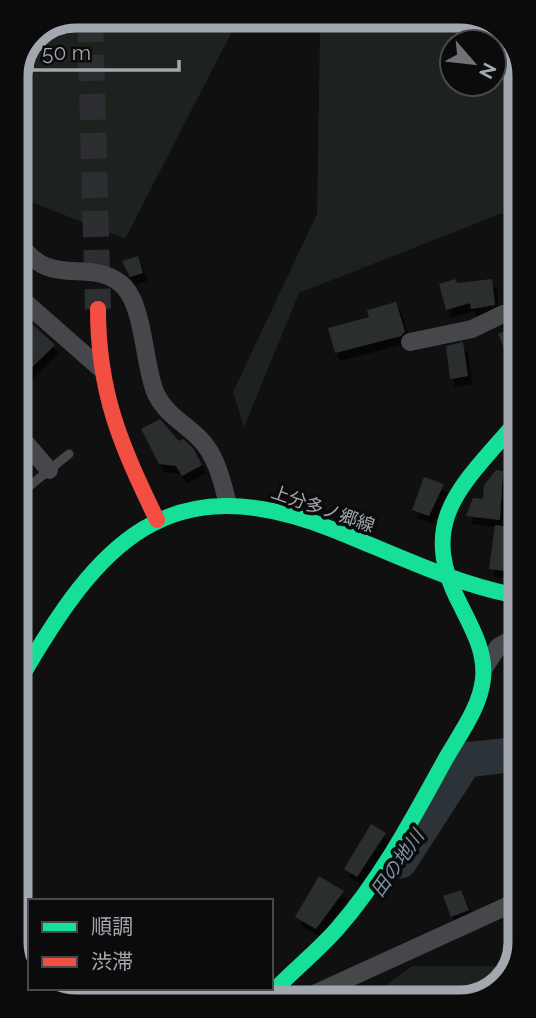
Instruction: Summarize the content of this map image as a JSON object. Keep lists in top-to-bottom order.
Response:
{
  "streets": {
    "street": ["上分多ノ郷線"]
  },
  "water": ["田の地川"],
  "legend": ["順調", "渋滞"],
  "scale_bar": "50 m",
  "north": "bottom right"
}
